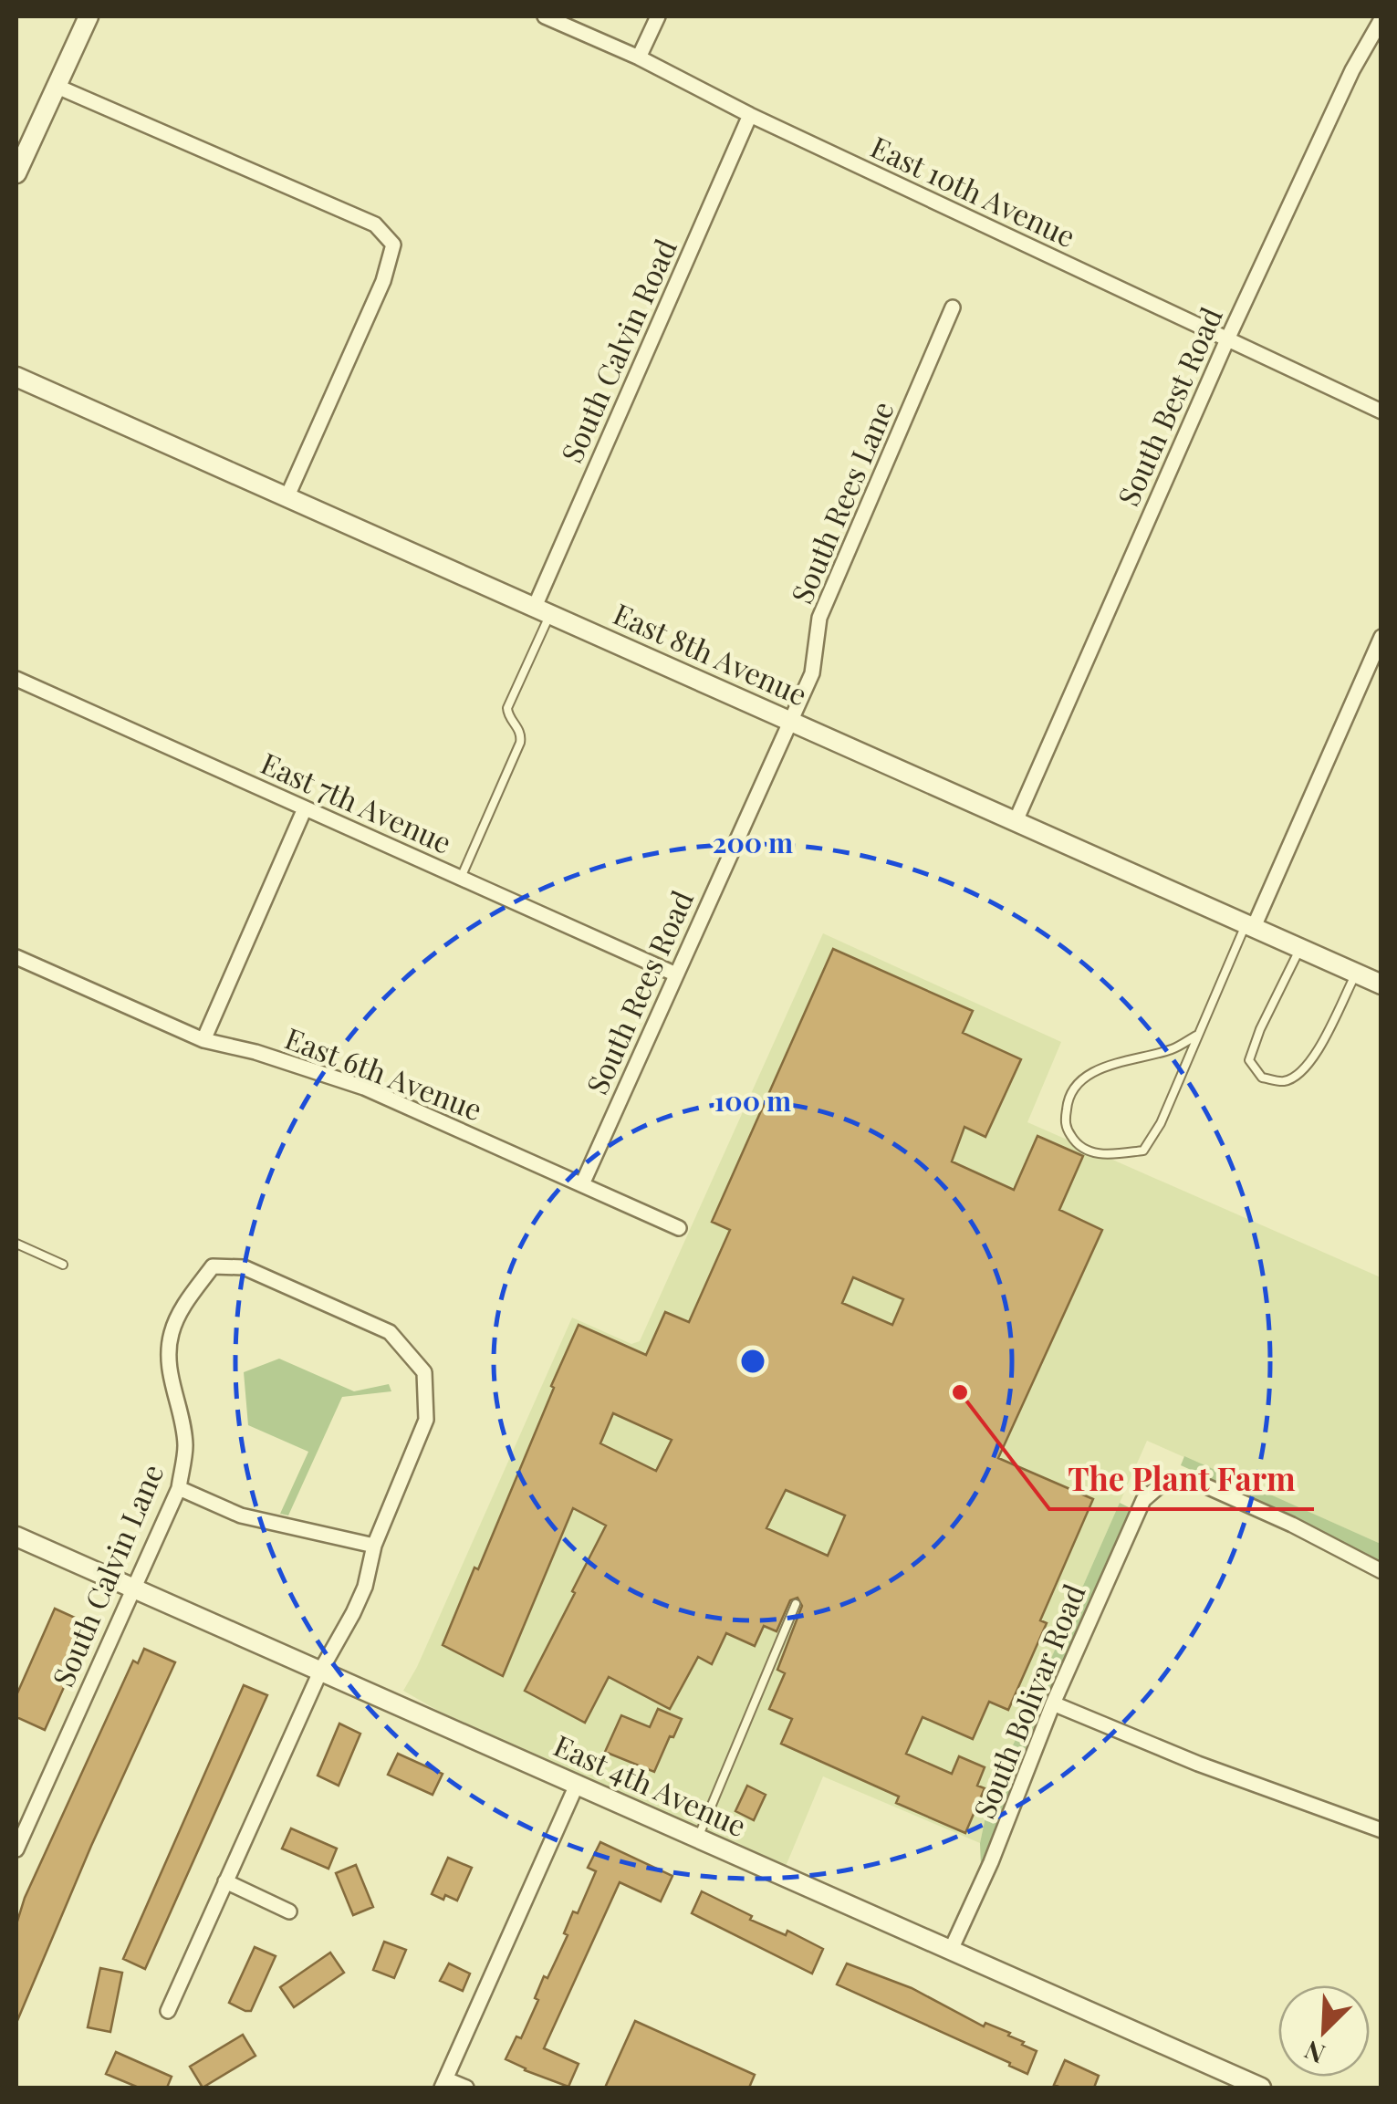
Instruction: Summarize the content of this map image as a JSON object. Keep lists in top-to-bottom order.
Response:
{
  "streets": {
    "street": [
      "East 10th Avenue",
      "South Calvin Road",
      "South Best Road",
      "South Rees Lane",
      "East 8th Avenue",
      "East 7th Avenue",
      "South Rees Road",
      "East 6th Avenue",
      "South Calvin Lane",
      "South Bolivar Road",
      "East 4th Avenue"
    ]
  },
  "crossings": [
    ["East 10th Avenue", "South Calvin Road"],
    ["East 10th Avenue", "South Best Road"],
    ["South Calvin Road", "East 8th Avenue"],
    ["South Best Road", "East 8th Avenue"],
    ["South Rees Lane", "East 8th Avenue"],
    ["South Rees Lane", "South Rees Road"],
    ["East 8th Avenue", "South Rees Road"],
    ["East 7th Avenue", "South Rees Road"],
    ["South Rees Road", "East 6th Avenue"],
    ["South Calvin Lane", "East 4th Avenue"],
    ["South Bolivar Road", "East 4th Avenue"]
  ],
  "places": ["The Plant Farm"],
  "north": "bottom left",
  "rings": ["200 m", "100 m"]
}
